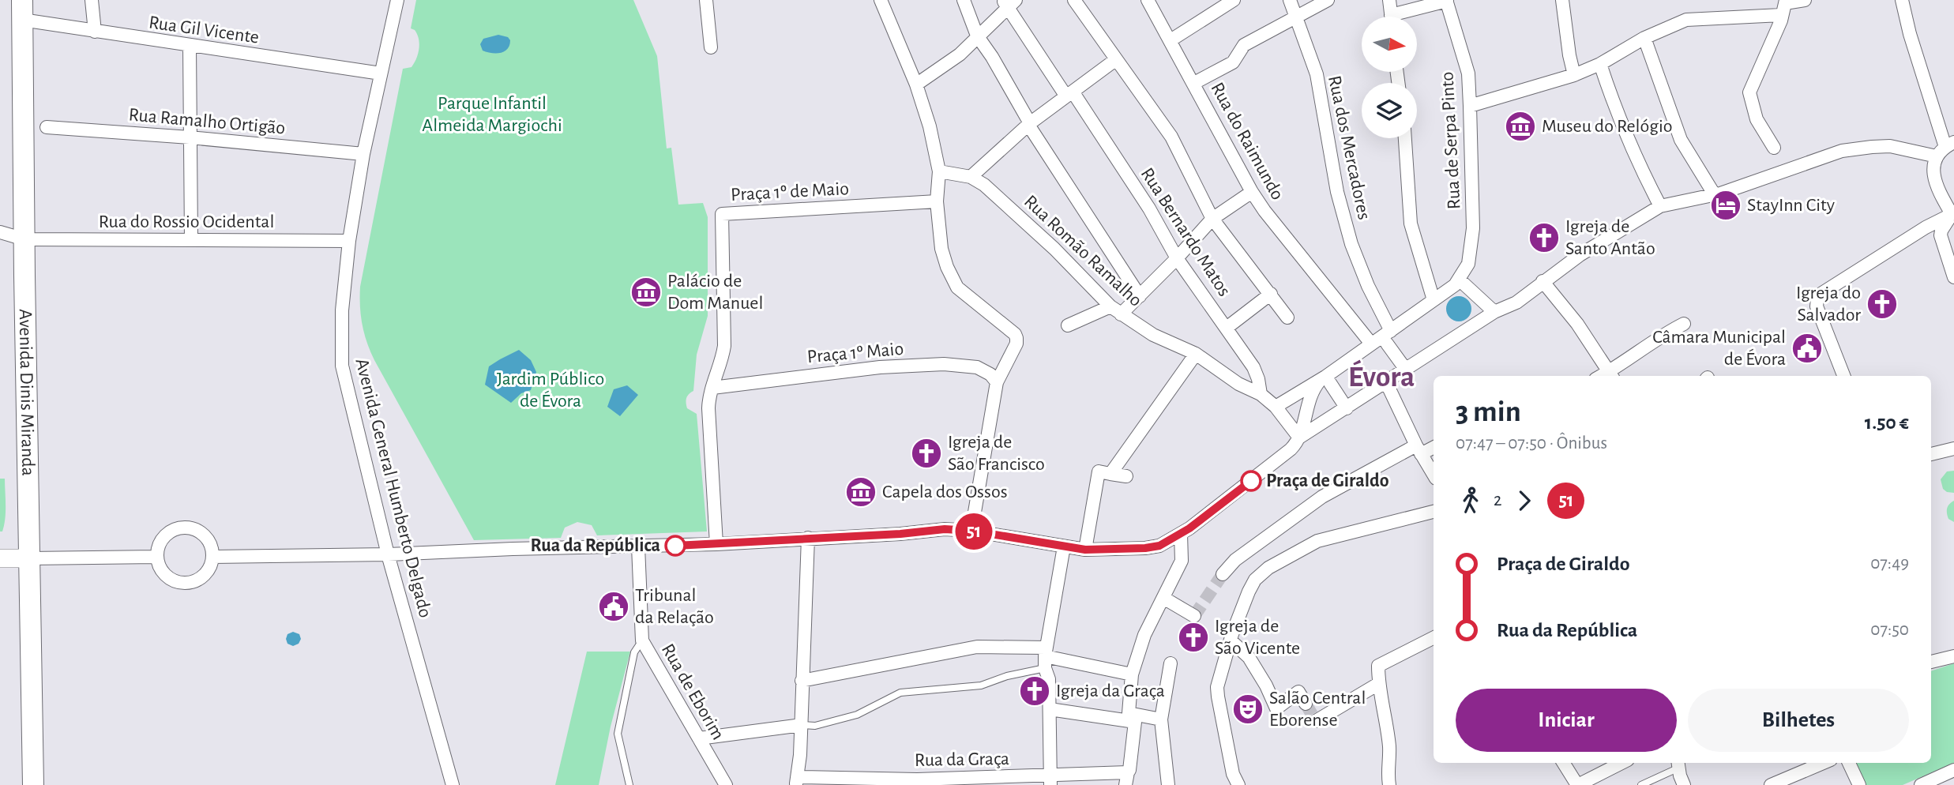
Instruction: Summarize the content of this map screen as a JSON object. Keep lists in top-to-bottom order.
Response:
{
  "streets": {
    "main road": ["Avenida Dinis Miranda"],
    "street": [
      "Rua Gil Vicente",
      "Rua Ramalho Ortigão",
      "Rua de Serpa Pinto",
      "Rua do Raimundo",
      "Rua dos Mercadores",
      "Praça 1º de Maio",
      "Rua do Rossio Ocidental",
      "Rua Bernardo Matos",
      "Rua Romão Ramalho",
      "Praça 1º Maio",
      "Avenida General Humberto Delgado",
      "Rua de Eborim",
      "Rua da Graça"
    ]
  },
  "crossings": [
    ["Rua Gil Vicente", "Avenida Dinis Miranda"],
    ["Rua Gil Vicente", "Avenida General Humberto Delgado"],
    ["Rua Ramalho Ortigão", "Avenida General Humberto Delgado"],
    ["Praça 1º de Maio", "Praça 1º Maio"],
    ["Rua do Rossio Ocidental", "Avenida Dinis Miranda"],
    ["Rua do Rossio Ocidental", "Avenida General Humberto Delgado"],
    ["Rua Bernardo Matos", "Rua Romão Ramalho"]
  ],
  "districts": ["Évora"],
  "parks": ["Parque Infantil Almeida Margiochi", "Jardim Público de Évora"],
  "places": {
    "museum": ["Museu do Relógio", "Palácio de Dom Manuel", "Capela dos Ossos"],
    "hotel": ["StayInn City"],
    "church": [
      "Igreja de Santo Antão",
      "Igreja do Salvador",
      "Igreja de São Francisco",
      "Igreja de São Vicente",
      "Igreja da Graça"
    ],
    "public building": ["Câmara Municipal de Évora", "Tribunal da Relação"],
    "other": ["Praça de Giraldo", "Rua da República"],
    "theatre": ["Salão Central Eborense"]
  },
  "lines": ["bus line 51"],
  "north": "right",
  "page": {
    "on_map": "51",
    "heading": ["3 min", "07:47 – 07:50 · Ônibus", "1.50 €"],
    "legs": ["2", "51"],
    "list": [
      {
        "name": "Praça de Giraldo",
        "value": "07:49"
      },
      {
        "name": "Rua da República",
        "value": "07:50"
      }
    ],
    "buttons": ["Iniciar", "Bilhetes"]
  }
}
